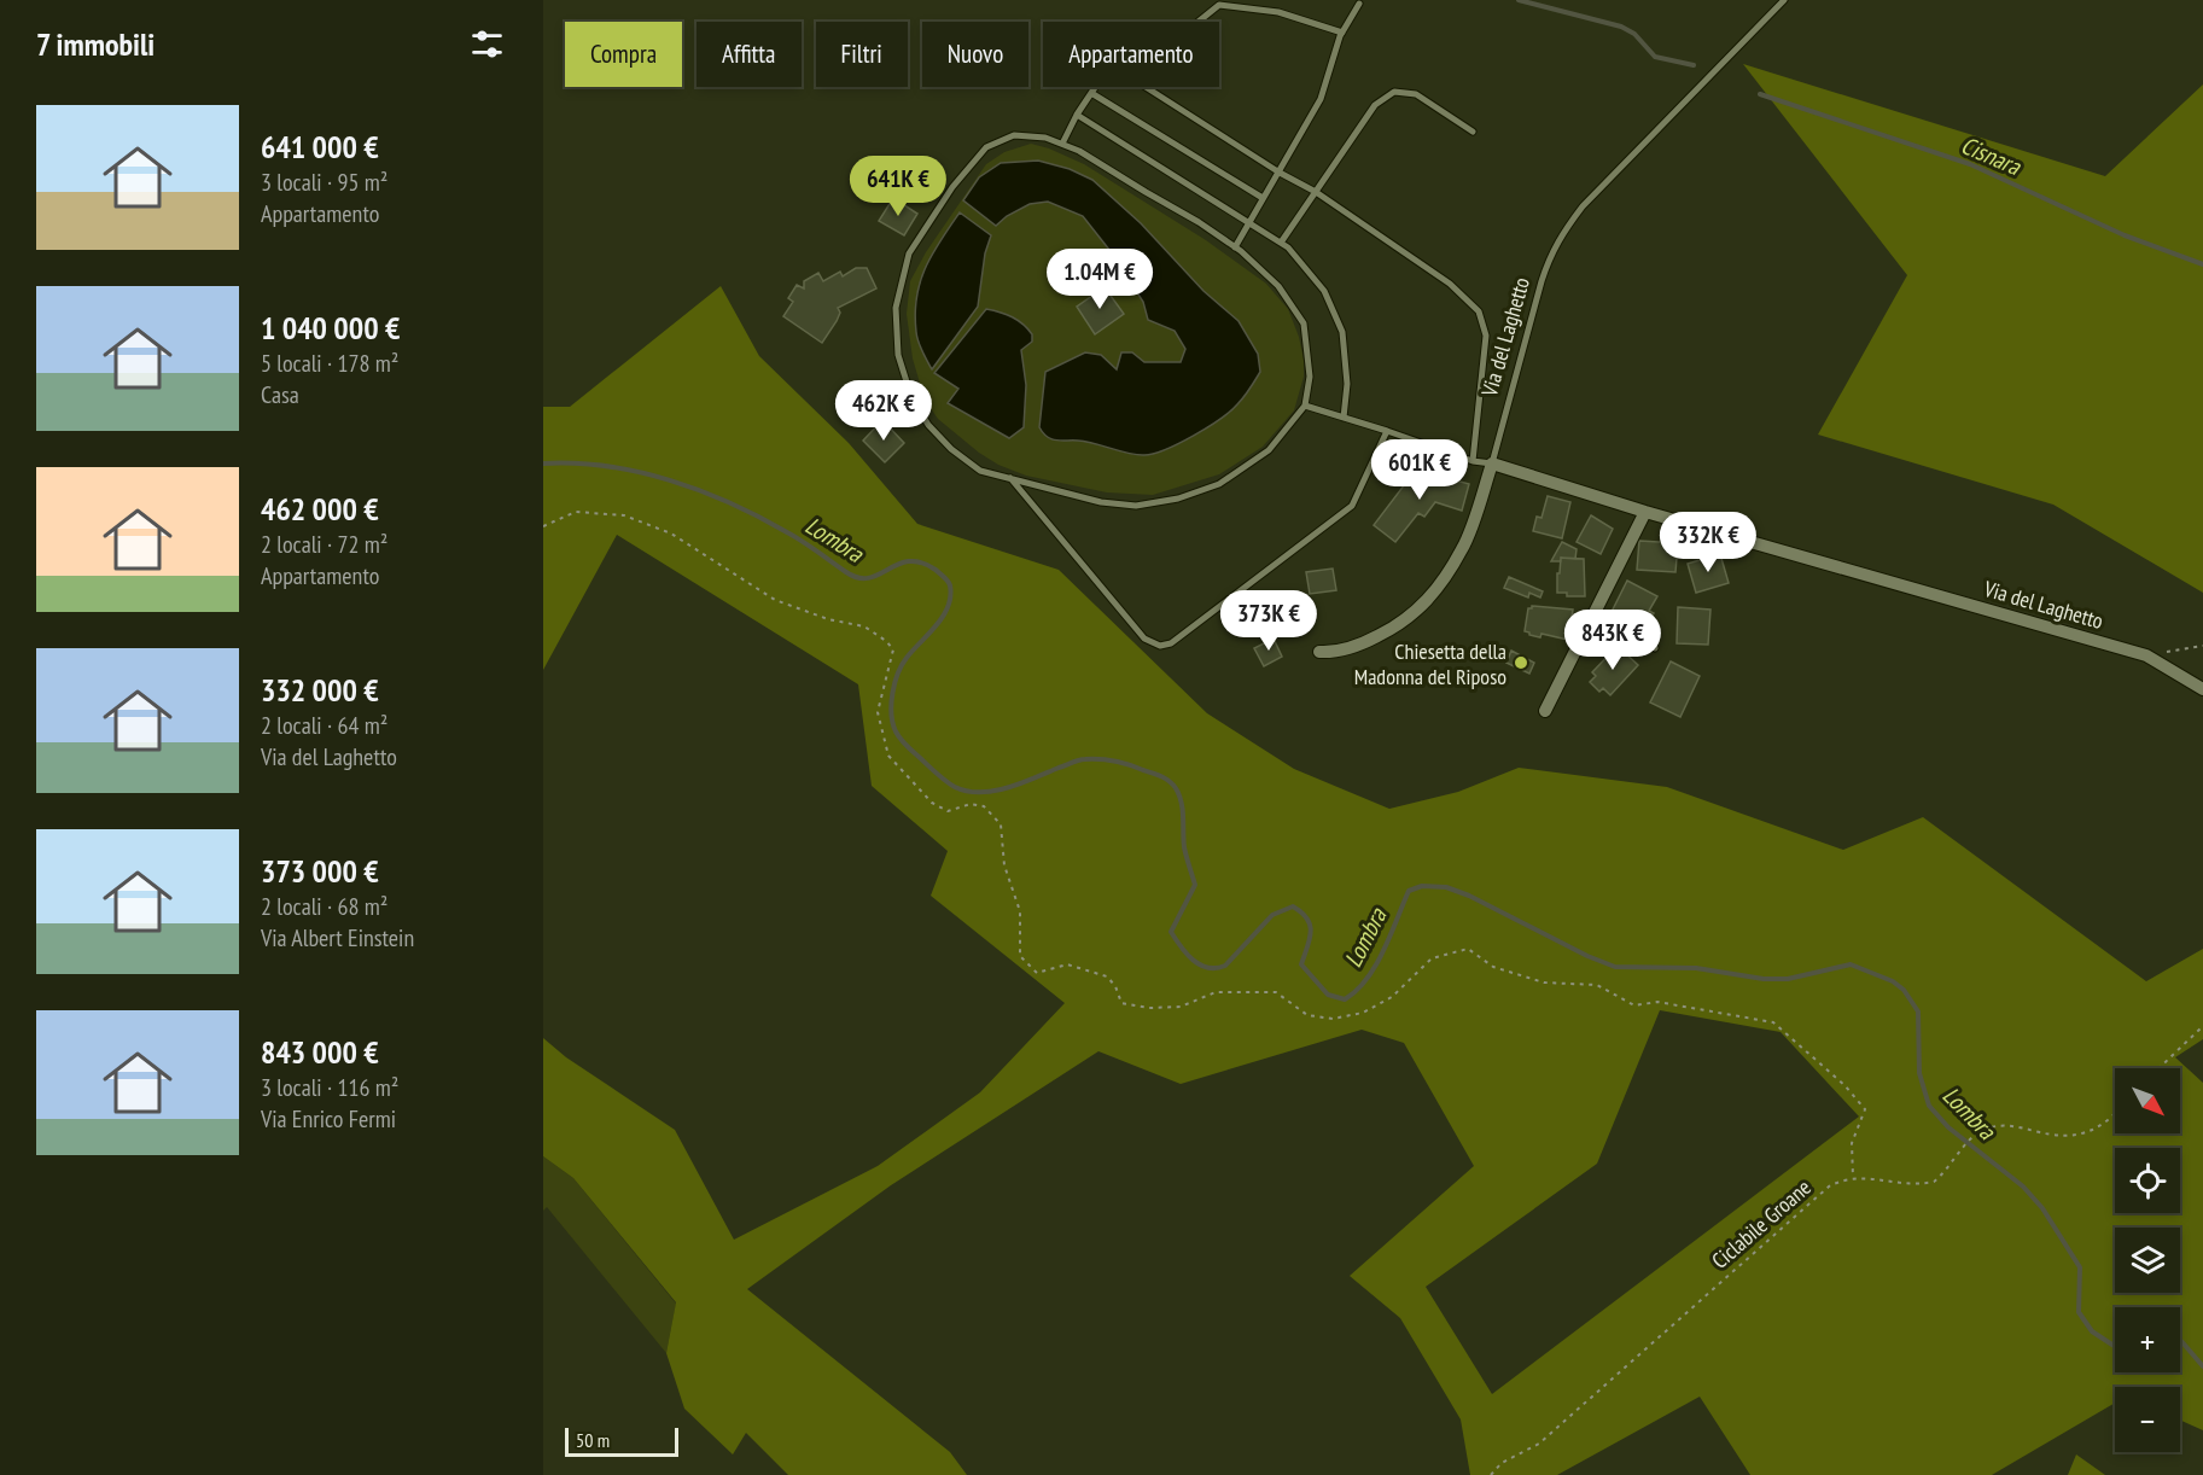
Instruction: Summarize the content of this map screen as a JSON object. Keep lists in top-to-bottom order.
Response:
{
  "streets": {
    "street": ["Via del Laghetto"],
    "path": ["Ciclabile Groane"]
  },
  "water": ["Cisnara", "Lombra"],
  "places": ["Chiesetta della Madonna del Riposo"],
  "scale_bar": "50 m",
  "north": "bottom right",
  "page": {
    "heading": "7 immobili",
    "chip": [
      "Compra",
      "Affitta",
      "Filtri",
      "Nuovo",
      "Appartamento"
    ],
    "list": [
      {
        "name": "641 000 €",
        "note": "3 locali · 95 m² · Appartamento"
      },
      {
        "name": "1 040 000 €",
        "note": "5 locali · 178 m² · Casa"
      },
      {
        "name": "462 000 €",
        "note": "2 locali · 72 m² · Appartamento"
      },
      {
        "name": "332 000 €",
        "note": "2 locali · 64 m² · Via del Laghetto"
      },
      {
        "name": "373 000 €",
        "note": "2 locali · 68 m² · Via Albert Einstein"
      },
      {
        "name": "843 000 €",
        "note": "3 locali · 116 m² · Via Enrico Fermi"
      }
    ],
    "price": [
      "641K €",
      "1.04M €",
      "462K €",
      "601K €",
      "332K €",
      "373K €",
      "843K €"
    ],
    "map_buttons": ["+", "−"],
    "scale": "50 m"
  }
}
